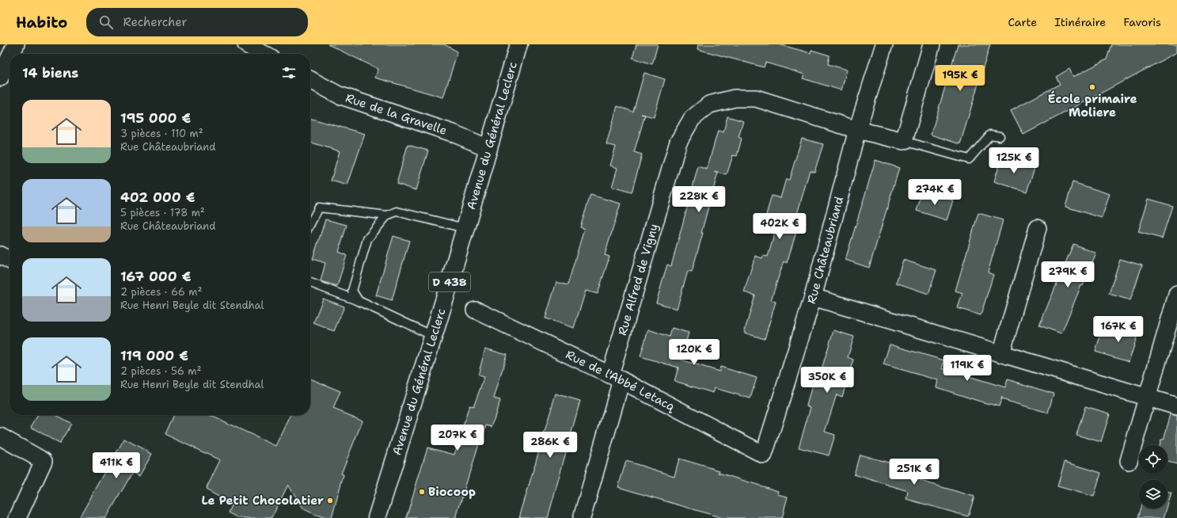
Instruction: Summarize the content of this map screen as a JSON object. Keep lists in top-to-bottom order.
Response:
{
  "streets": {
    "main road": ["Avenue du Général Leclerc", "D 438"],
    "street": [
      "Rue de la Gravelle",
      "Rue Châteaubriand",
      "Rue Alfred de Vigny",
      "Rue de l'Abbé Letacq"
    ]
  },
  "crossings": [
    ["Rue de la Gravelle", "Avenue du Général Leclerc"],
    ["Rue Châteaubriand", "Rue Alfred de Vigny"],
    ["Rue Châteaubriand", "Rue de l'Abbé Letacq"],
    ["Rue Alfred de Vigny", "Rue de l'Abbé Letacq"]
  ],
  "places": ["École primaire Moliere", "Biocoop", "Le Petit Chocolatier"],
  "page": {
    "header": "Habito",
    "search": "Rechercher",
    "nav": ["Carte", "Itinéraire", "Favoris"],
    "heading": "14 biens",
    "price": [
      "195K €",
      "125K €",
      "274K €",
      "228K €",
      "402K €",
      "279K €",
      "167K €",
      "120K €",
      "119K €",
      "350K €",
      "207K €",
      "286K €",
      "411K €",
      "251K €"
    ],
    "list": [
      {
        "name": "195 000 €",
        "note": "3 pièces · 110 m² · Rue Châteaubriand"
      },
      {
        "name": "402 000 €",
        "note": "5 pièces · 178 m² · Rue Châteaubriand"
      },
      {
        "name": "167 000 €",
        "note": "2 pièces · 66 m² · Rue Henri Beyle dit Stendhal"
      },
      {
        "name": "119 000 €",
        "note": "2 pièces · 56 m² · Rue Henri Beyle dit Stendhal"
      }
    ]
  }
}
